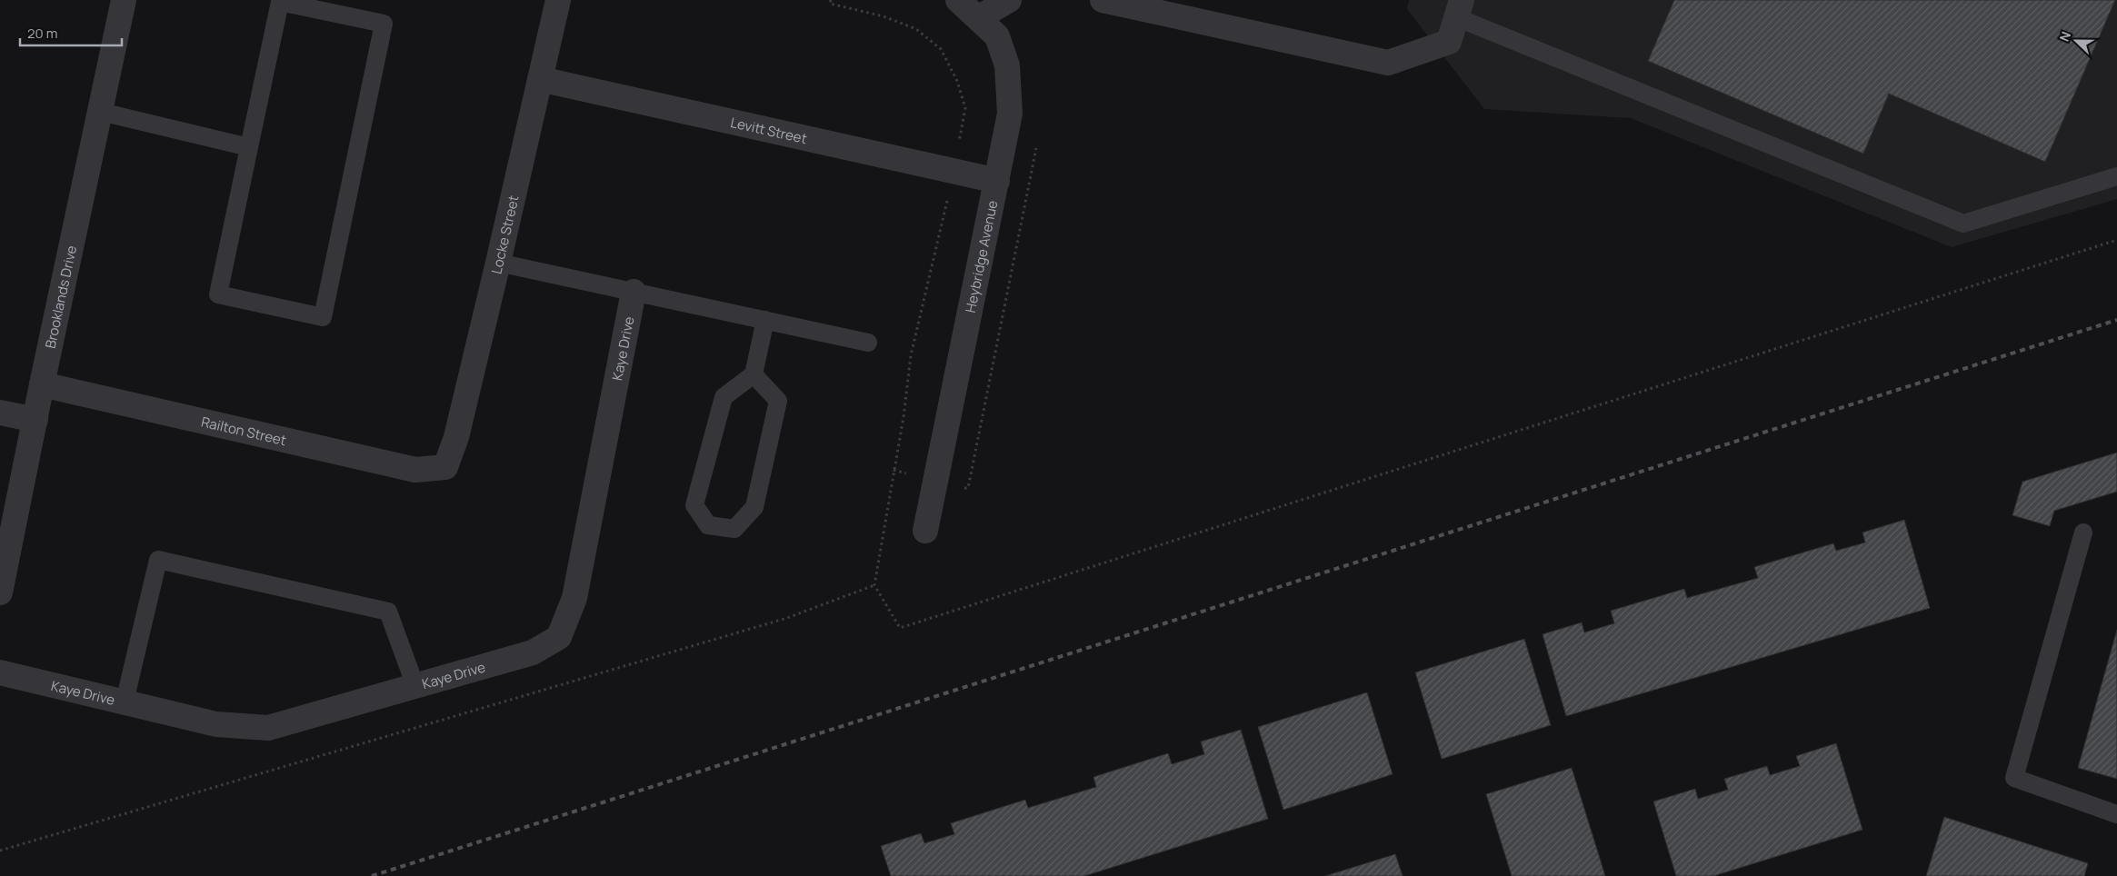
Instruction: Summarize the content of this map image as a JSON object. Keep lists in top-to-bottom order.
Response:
{
  "streets": {
    "street": [
      "Levitt Street",
      "Locke Street",
      "Heybridge Avenue",
      "Brooklands Drive",
      "Kaye Drive",
      "Railton Street"
    ]
  },
  "crossings": [
    ["Levitt Street", "Locke Street"],
    ["Levitt Street", "Heybridge Avenue"],
    ["Locke Street", "Railton Street"],
    ["Brooklands Drive", "Railton Street"]
  ],
  "scale_bar": "20 m",
  "north": "left"
}
